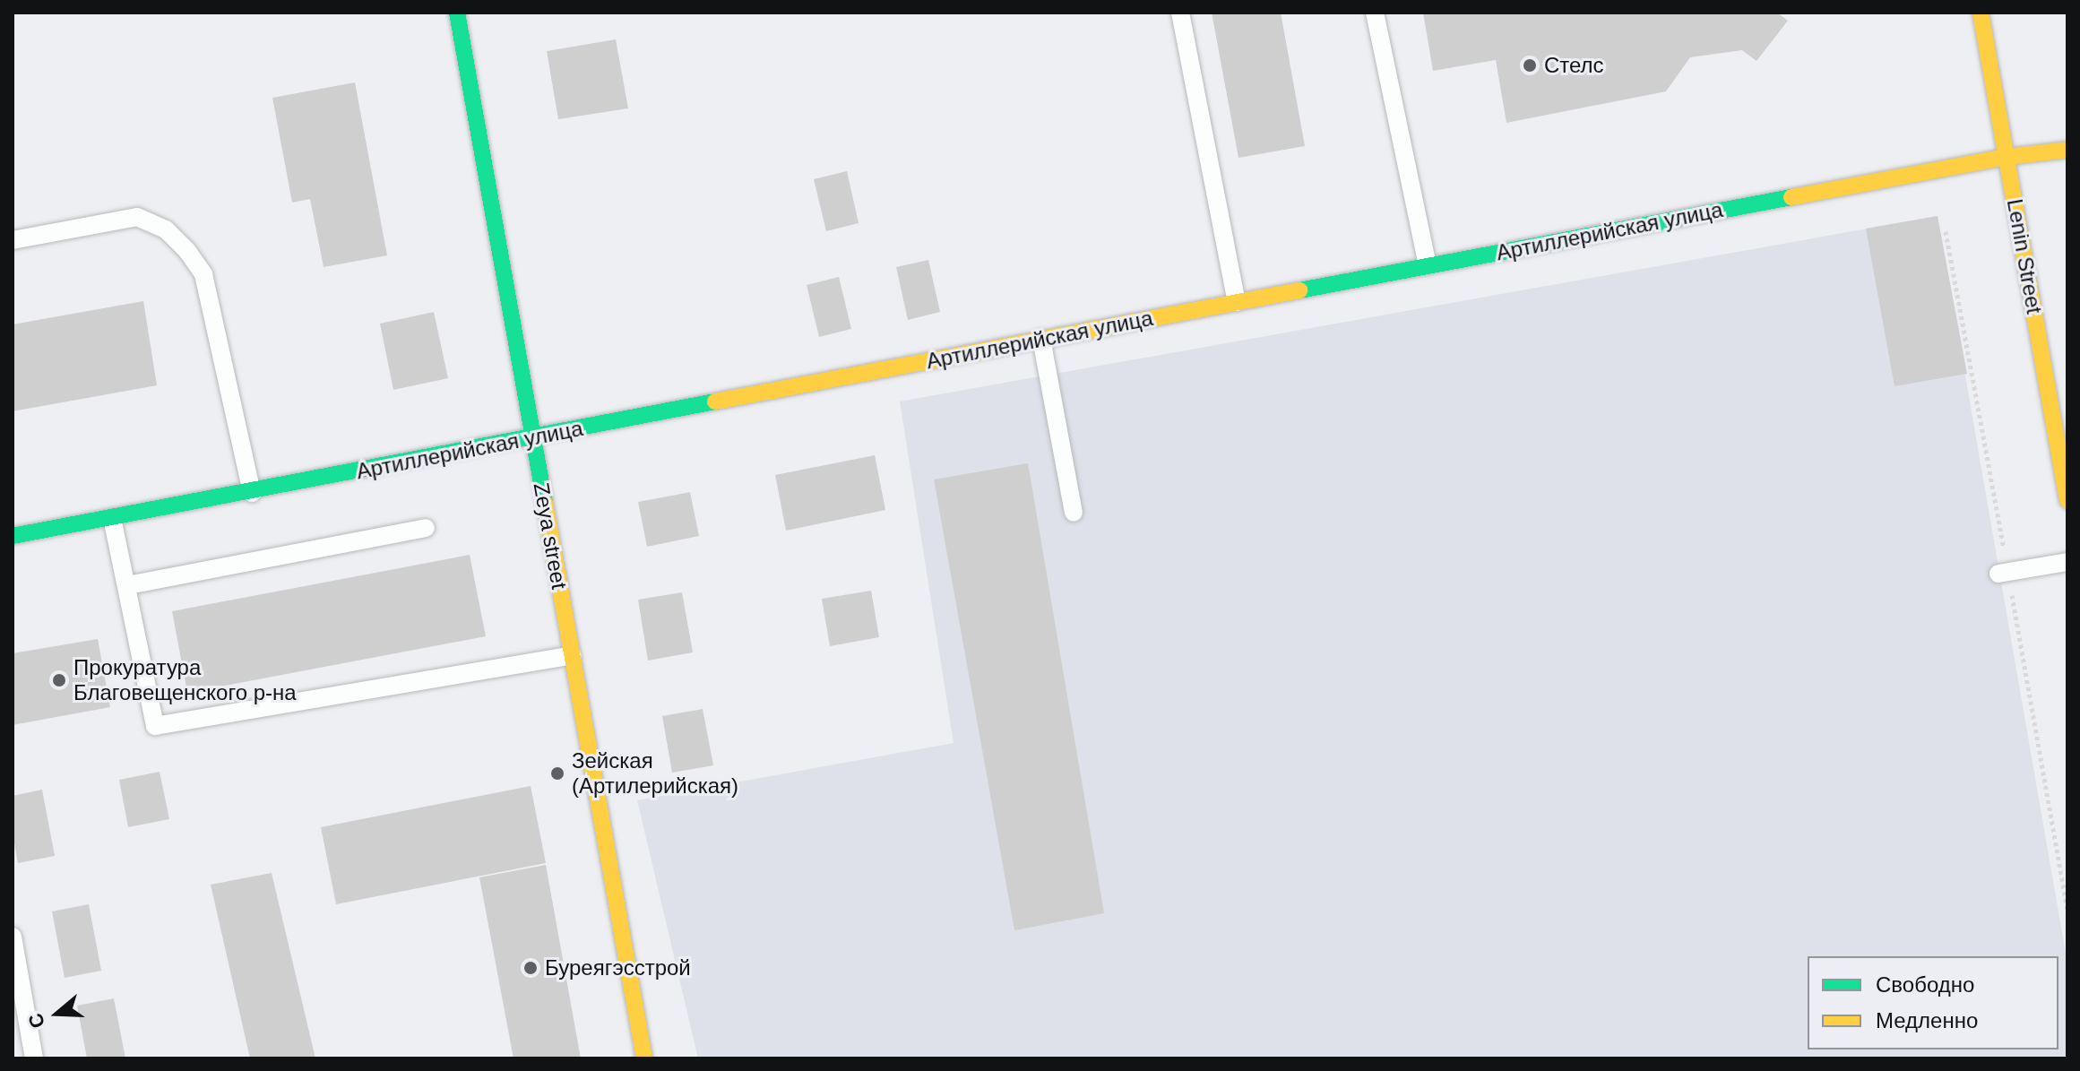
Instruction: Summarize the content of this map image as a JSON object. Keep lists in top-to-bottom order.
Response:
{
  "streets": {
    "street": ["Артиллерийская улица", "Lenin Street", "Zeya street"]
  },
  "crossings": [
    ["Артиллерийская улица", "Lenin Street"],
    ["Артиллерийская улица", "Zeya street"]
  ],
  "places": [
    "Стелс",
    "Прокуратура Благовещенского р-на",
    "Зейская (Артилерийская)",
    "Буреягэсстрой"
  ],
  "legend": ["Свободно", "Медленно"],
  "north": "left"
}
